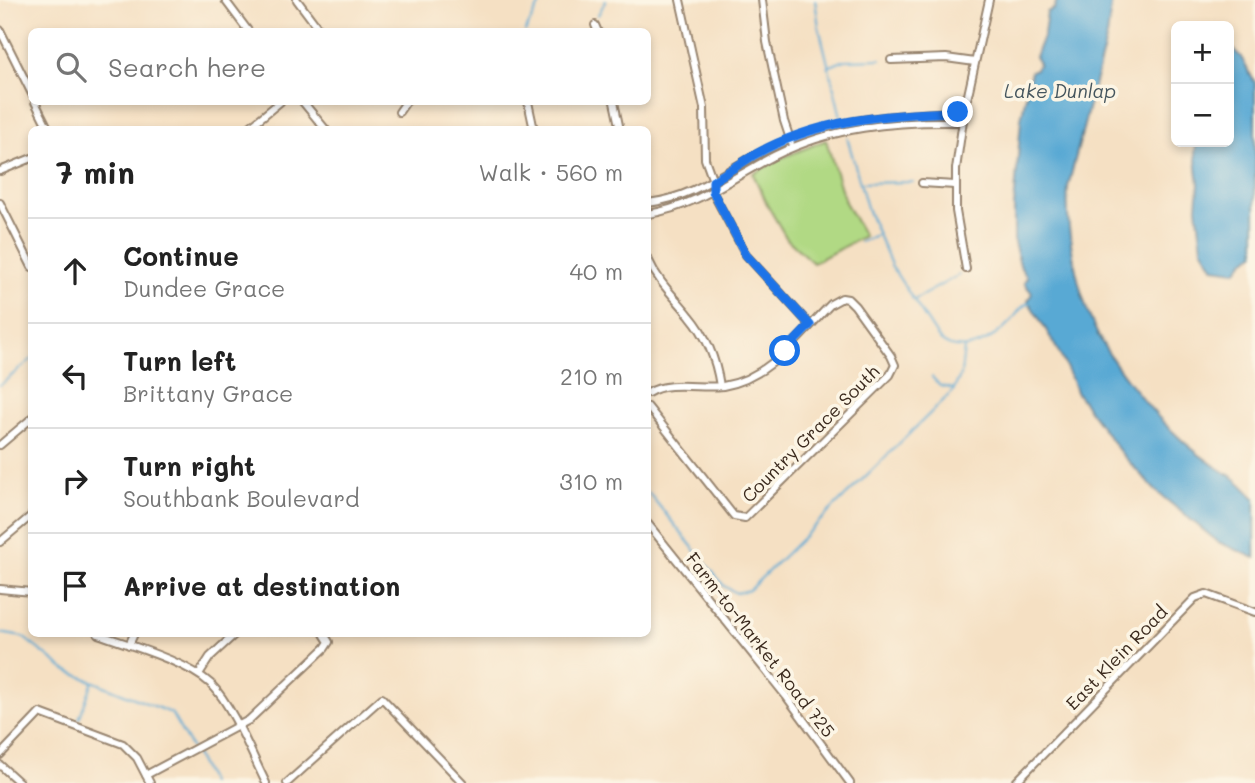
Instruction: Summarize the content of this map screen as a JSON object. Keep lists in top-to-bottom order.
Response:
{
  "streets": {
    "street": ["Country Grace South", "Farm-to-Market Road 725", "East Klein Road"]
  },
  "water": ["Lake Dunlap"],
  "page": {
    "map_buttons": ["+", "−"],
    "search": "Search here",
    "heading": ["7 min", "Walk · 560 m"],
    "list": [
      ["Continue", "Dundee Grace", "40 m"],
      ["Turn left", "Brittany Grace", "210 m"],
      ["Turn right", "Southbank Boulevard", "310 m"],
      "Arrive at destination"
    ]
  }
}
